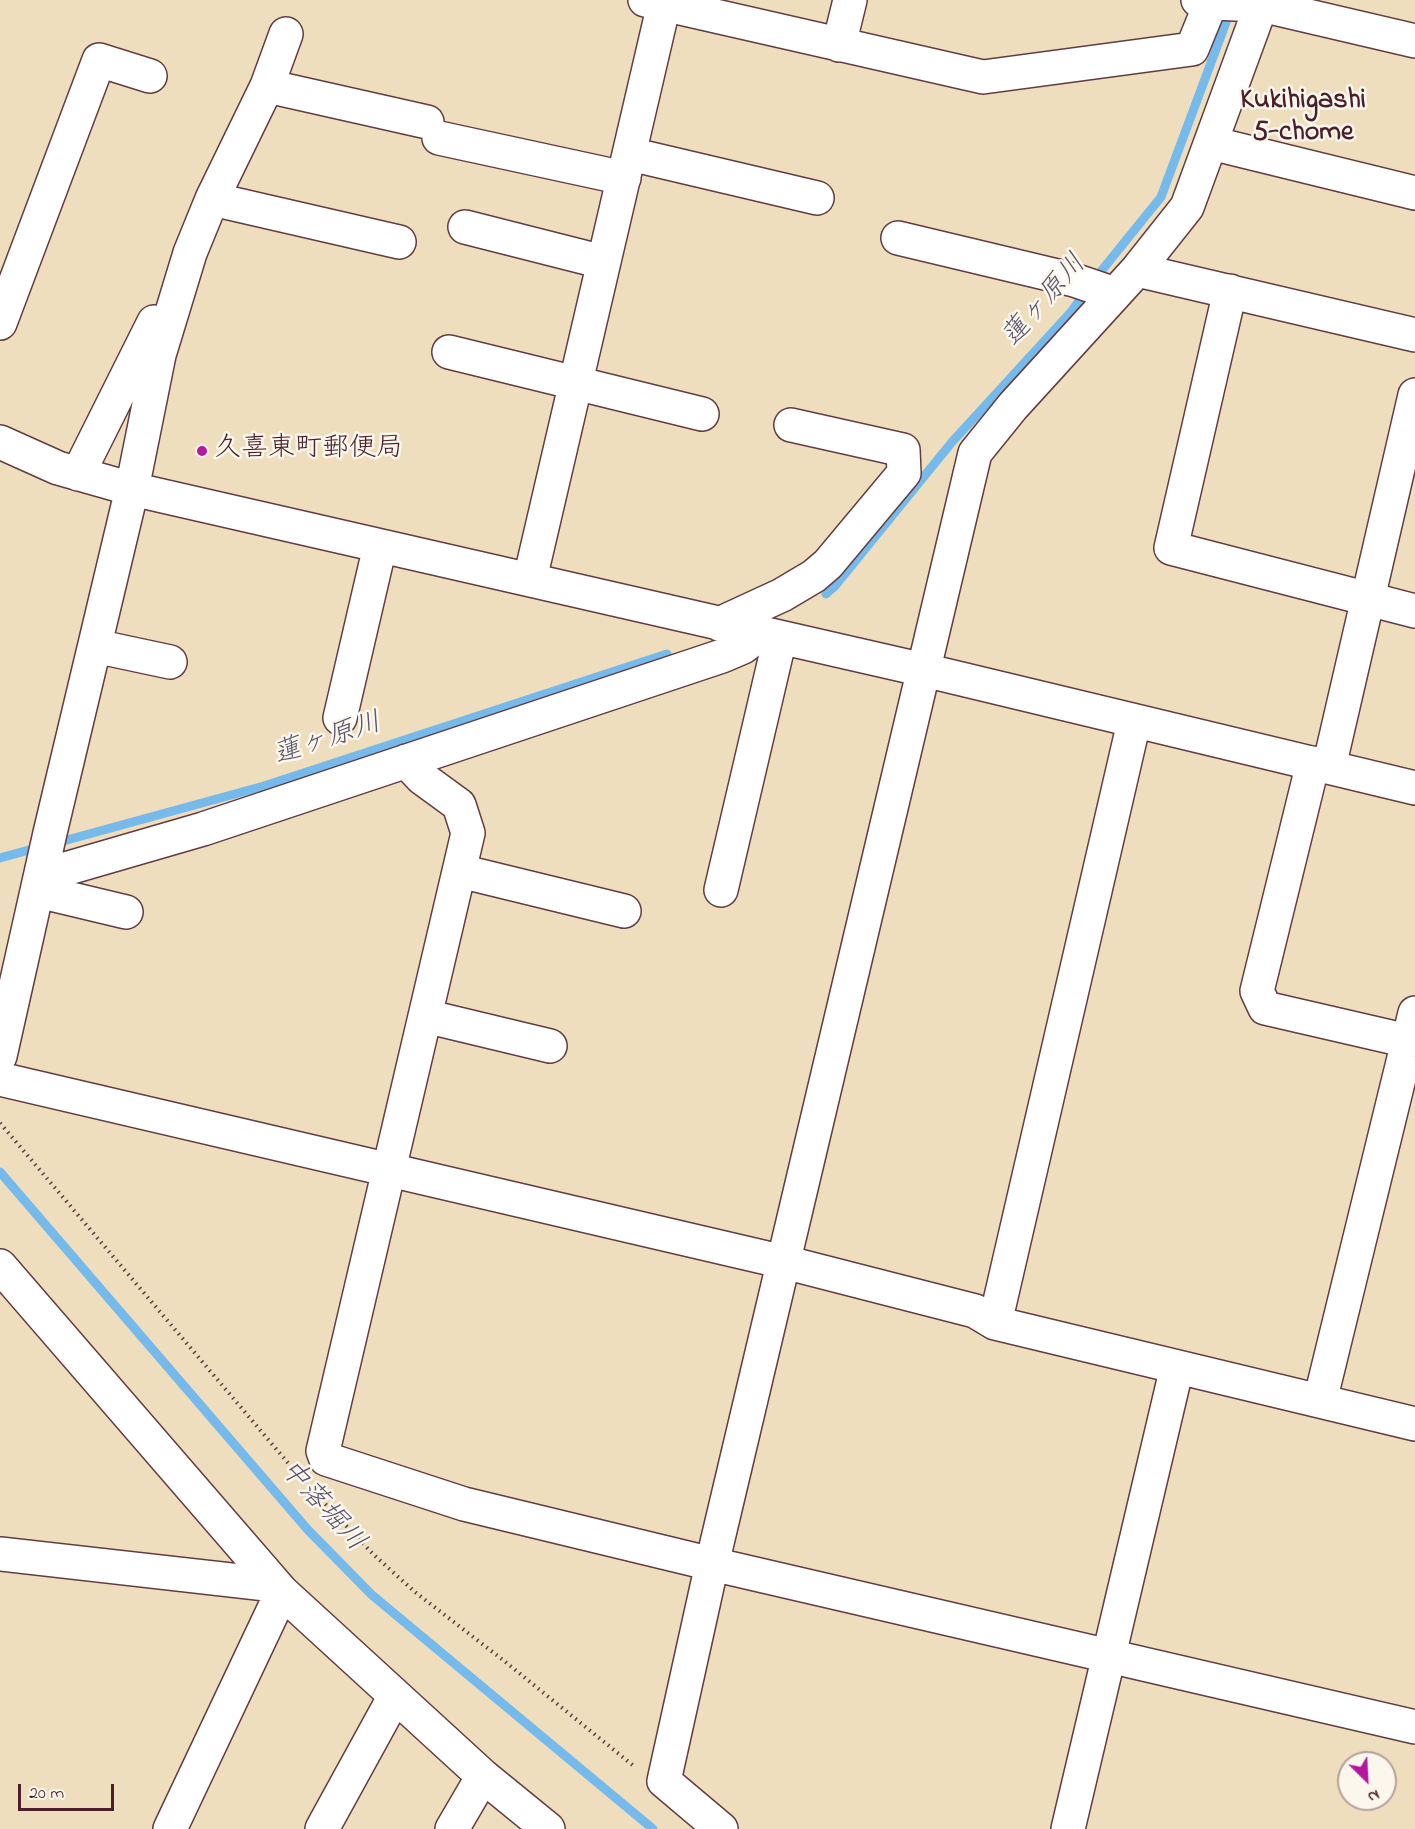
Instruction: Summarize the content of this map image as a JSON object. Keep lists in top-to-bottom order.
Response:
{
  "districts": ["Kukihigashi 5-chome"],
  "water": ["蓮ヶ原川", "中落堀川"],
  "places": ["久喜東町郵便局"],
  "scale_bar": "20 m",
  "north": "bottom right"
}
